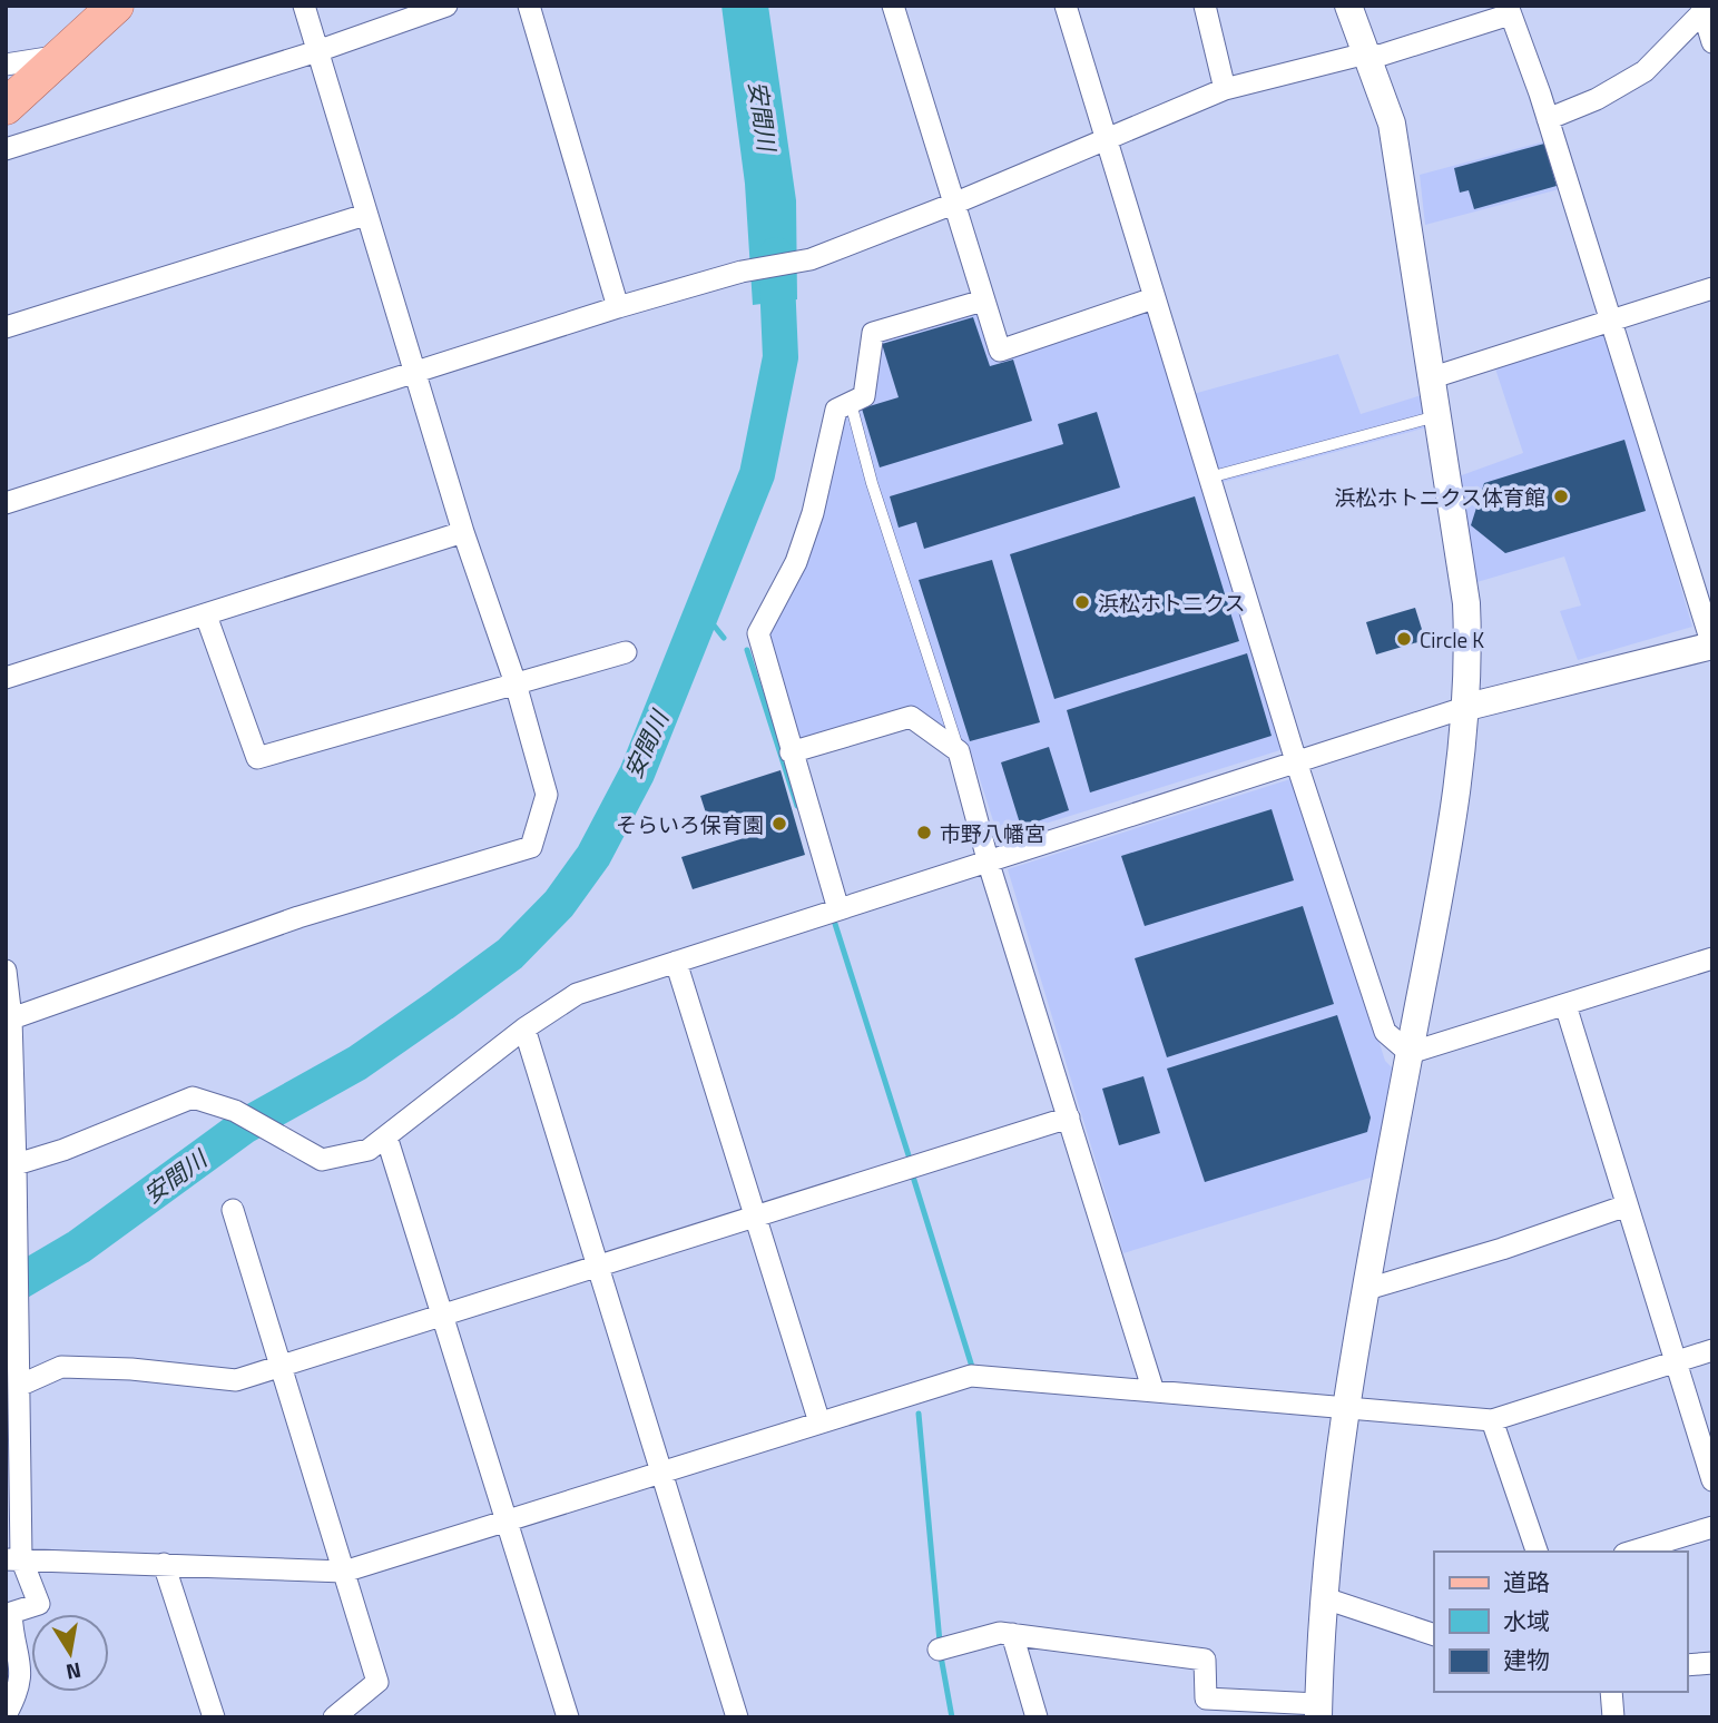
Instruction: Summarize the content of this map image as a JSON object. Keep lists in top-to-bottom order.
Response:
{
  "water": ["安間川"],
  "places": [
    "浜松ホトニクス体育館",
    "浜松ホトニクス",
    "Circle K",
    "そらいろ保育園",
    "市野八幡宮"
  ],
  "legend": ["道路", "水域", "建物"],
  "north": "bottom"
}
